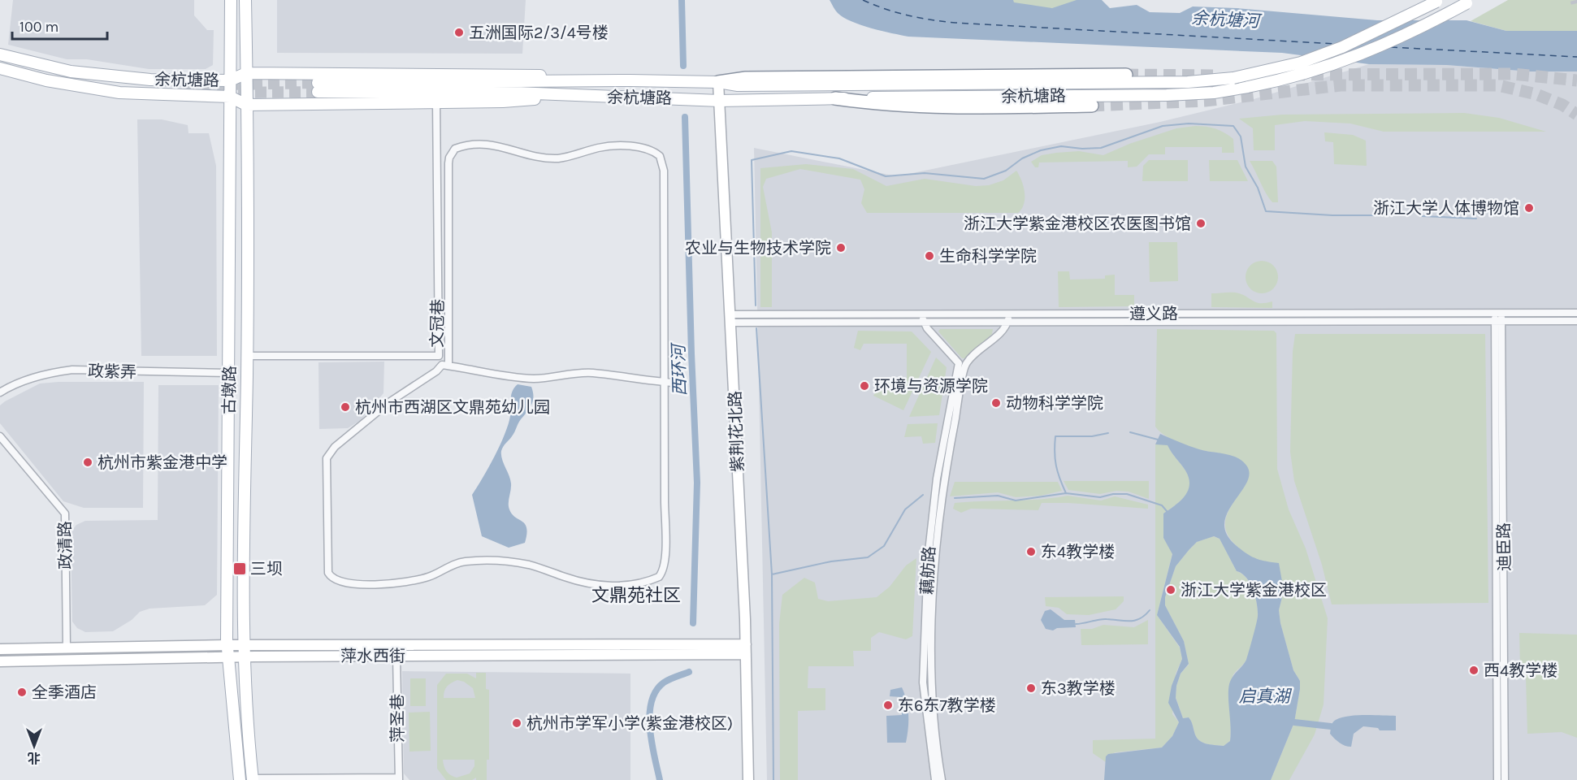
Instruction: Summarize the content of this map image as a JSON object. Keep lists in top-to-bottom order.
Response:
{
  "streets": {
    "main road": [
      "余杭塘路",
      "古墩路",
      "紫荆花北路",
      "萍水西街"
    ],
    "street": [
      "遵义路",
      "文冠巷",
      "政紫弄",
      "政清路",
      "迪臣路",
      "藕舫路",
      "萍圣巷"
    ]
  },
  "crossings": [
    ["余杭塘路", "文冠巷"],
    ["余杭塘路", "古墩路"],
    ["余杭塘路", "紫荆花北路"],
    ["遵义路", "紫荆花北路"],
    ["遵义路", "迪臣路"],
    ["文冠巷", "古墩路"],
    ["政紫弄", "古墩路"],
    ["古墩路", "萍水西街"],
    ["紫荆花北路", "萍水西街"],
    ["政清路", "萍水西街"],
    ["萍水西街", "萍圣巷"]
  ],
  "districts": ["文鼎苑社区"],
  "water": ["余杭塘河", "西环河", "启真湖"],
  "places": {
    "other": [
      "五洲国际2/3/4号楼",
      "浙江大学人体博物馆",
      "浙江大学紫金港校区农医图书馆",
      "农业与生物技术学院",
      "生命科学学院",
      "环境与资源学院",
      "动物科学学院",
      "杭州市西湖区文鼎苑幼儿园",
      "杭州市紫金港中学",
      "东4教学楼",
      "浙江大学紫金港校区",
      "西4教学楼",
      "东3教学楼",
      "全季酒店",
      "东6东7教学楼",
      "杭州市学军小学(紫金港校区)"
    ],
    "transit": ["三坝"]
  },
  "scale_bar": "100 m",
  "north": "bottom"
}
